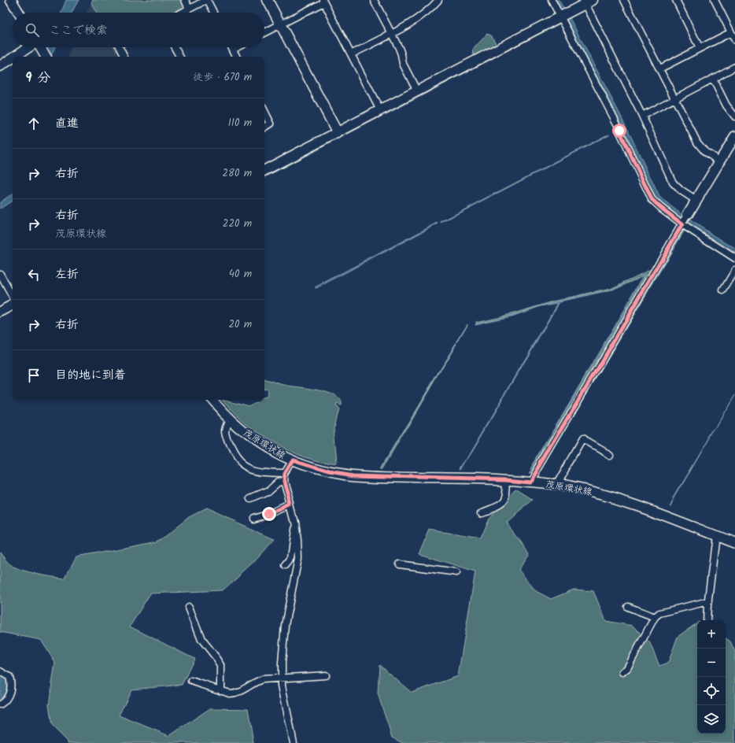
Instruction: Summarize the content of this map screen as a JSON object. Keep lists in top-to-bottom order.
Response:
{
  "streets": {
    "street": ["茂原環状線"]
  },
  "page": {
    "search": "ここで検索",
    "heading": ["9 分", "徒歩 · 670 m"],
    "list": [
      ["直進", "110 m"],
      ["右折", "280 m"],
      ["右折", "茂原環状線", "220 m"],
      ["左折", "40 m"],
      ["右折", "20 m"],
      "目的地に到着"
    ],
    "map_buttons": ["+", "−"]
  }
}
